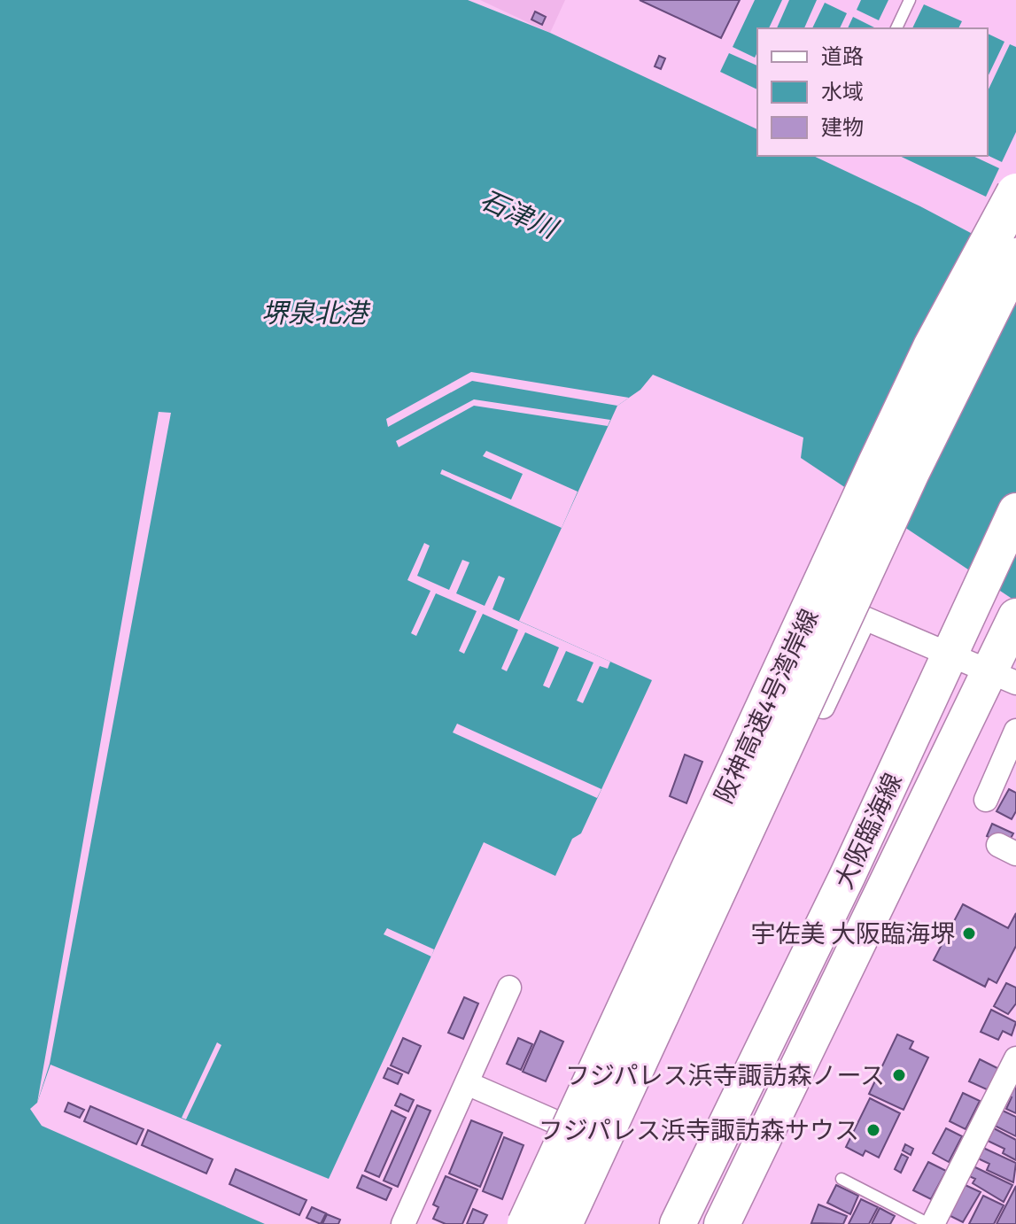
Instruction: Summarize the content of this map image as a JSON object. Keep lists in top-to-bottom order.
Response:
{
  "streets": {
    "highway": ["阪神高速4号湾岸線"],
    "main road": ["大阪臨海線"]
  },
  "water": ["石津川", "堺泉北港"],
  "places": ["宇佐美 大阪臨海堺", "フジパレス浜寺諏訪森ノース", "フジパレス浜寺諏訪森サウス"],
  "legend": ["道路", "水域", "建物"]
}
